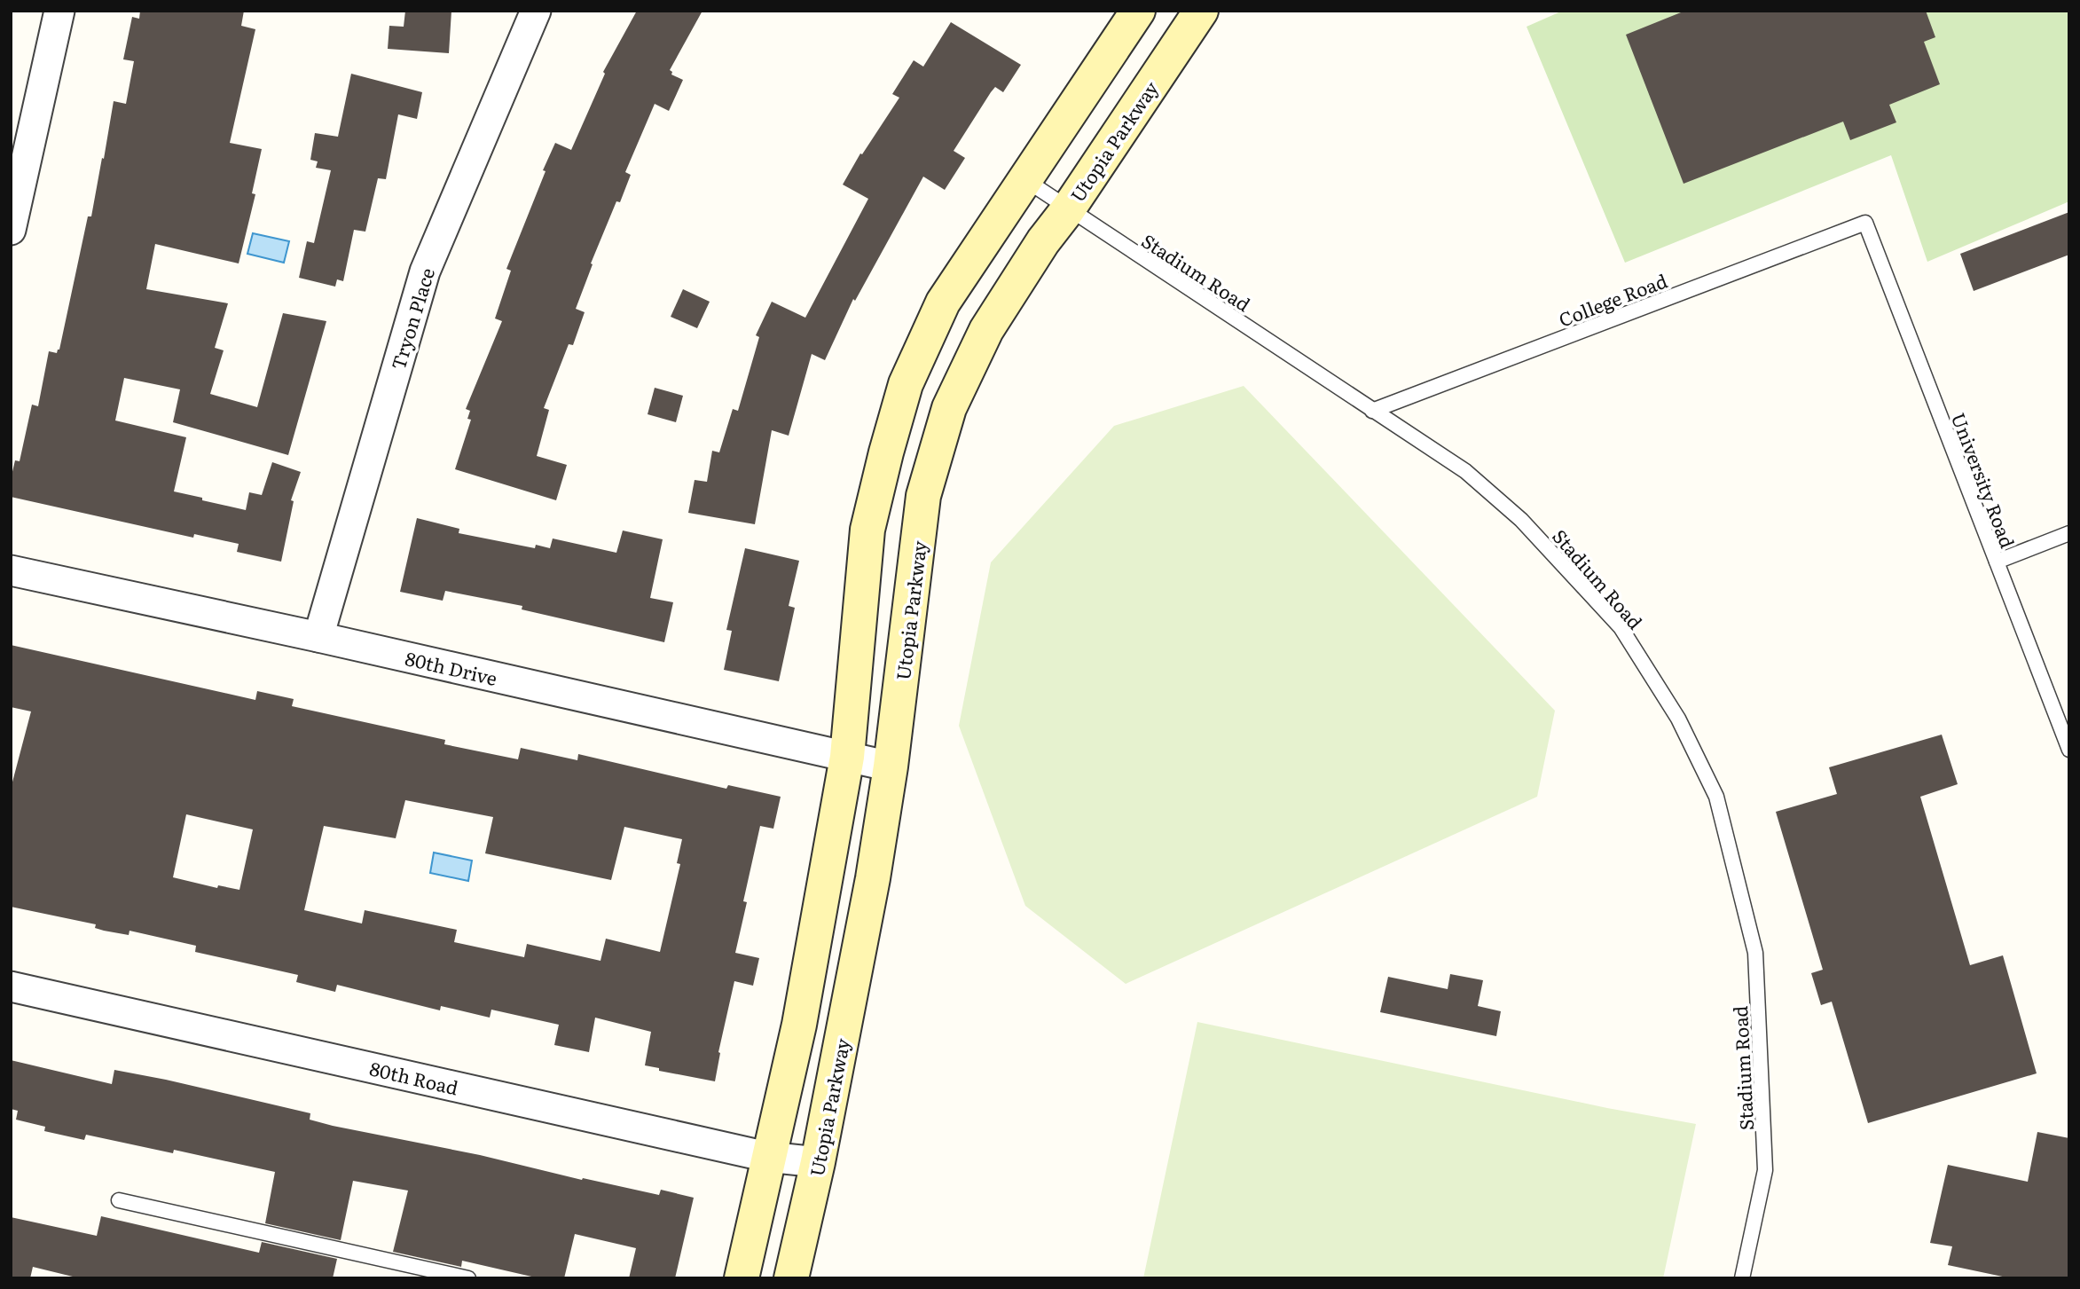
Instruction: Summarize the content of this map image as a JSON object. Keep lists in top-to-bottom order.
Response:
{
  "streets": {
    "main road": ["Utopia Parkway"],
    "street": ["Tryon Place", "80th Drive", "80th Road"],
    "lane": ["Stadium Road", "College Road", "University Road"]
  },
  "crossings": [
    ["Utopia Parkway", "Stadium Road"],
    ["Utopia Parkway", "80th Drive"],
    ["Utopia Parkway", "80th Road"],
    ["Stadium Road", "College Road"],
    ["College Road", "University Road"],
    ["Tryon Place", "80th Drive"]
  ]
}
